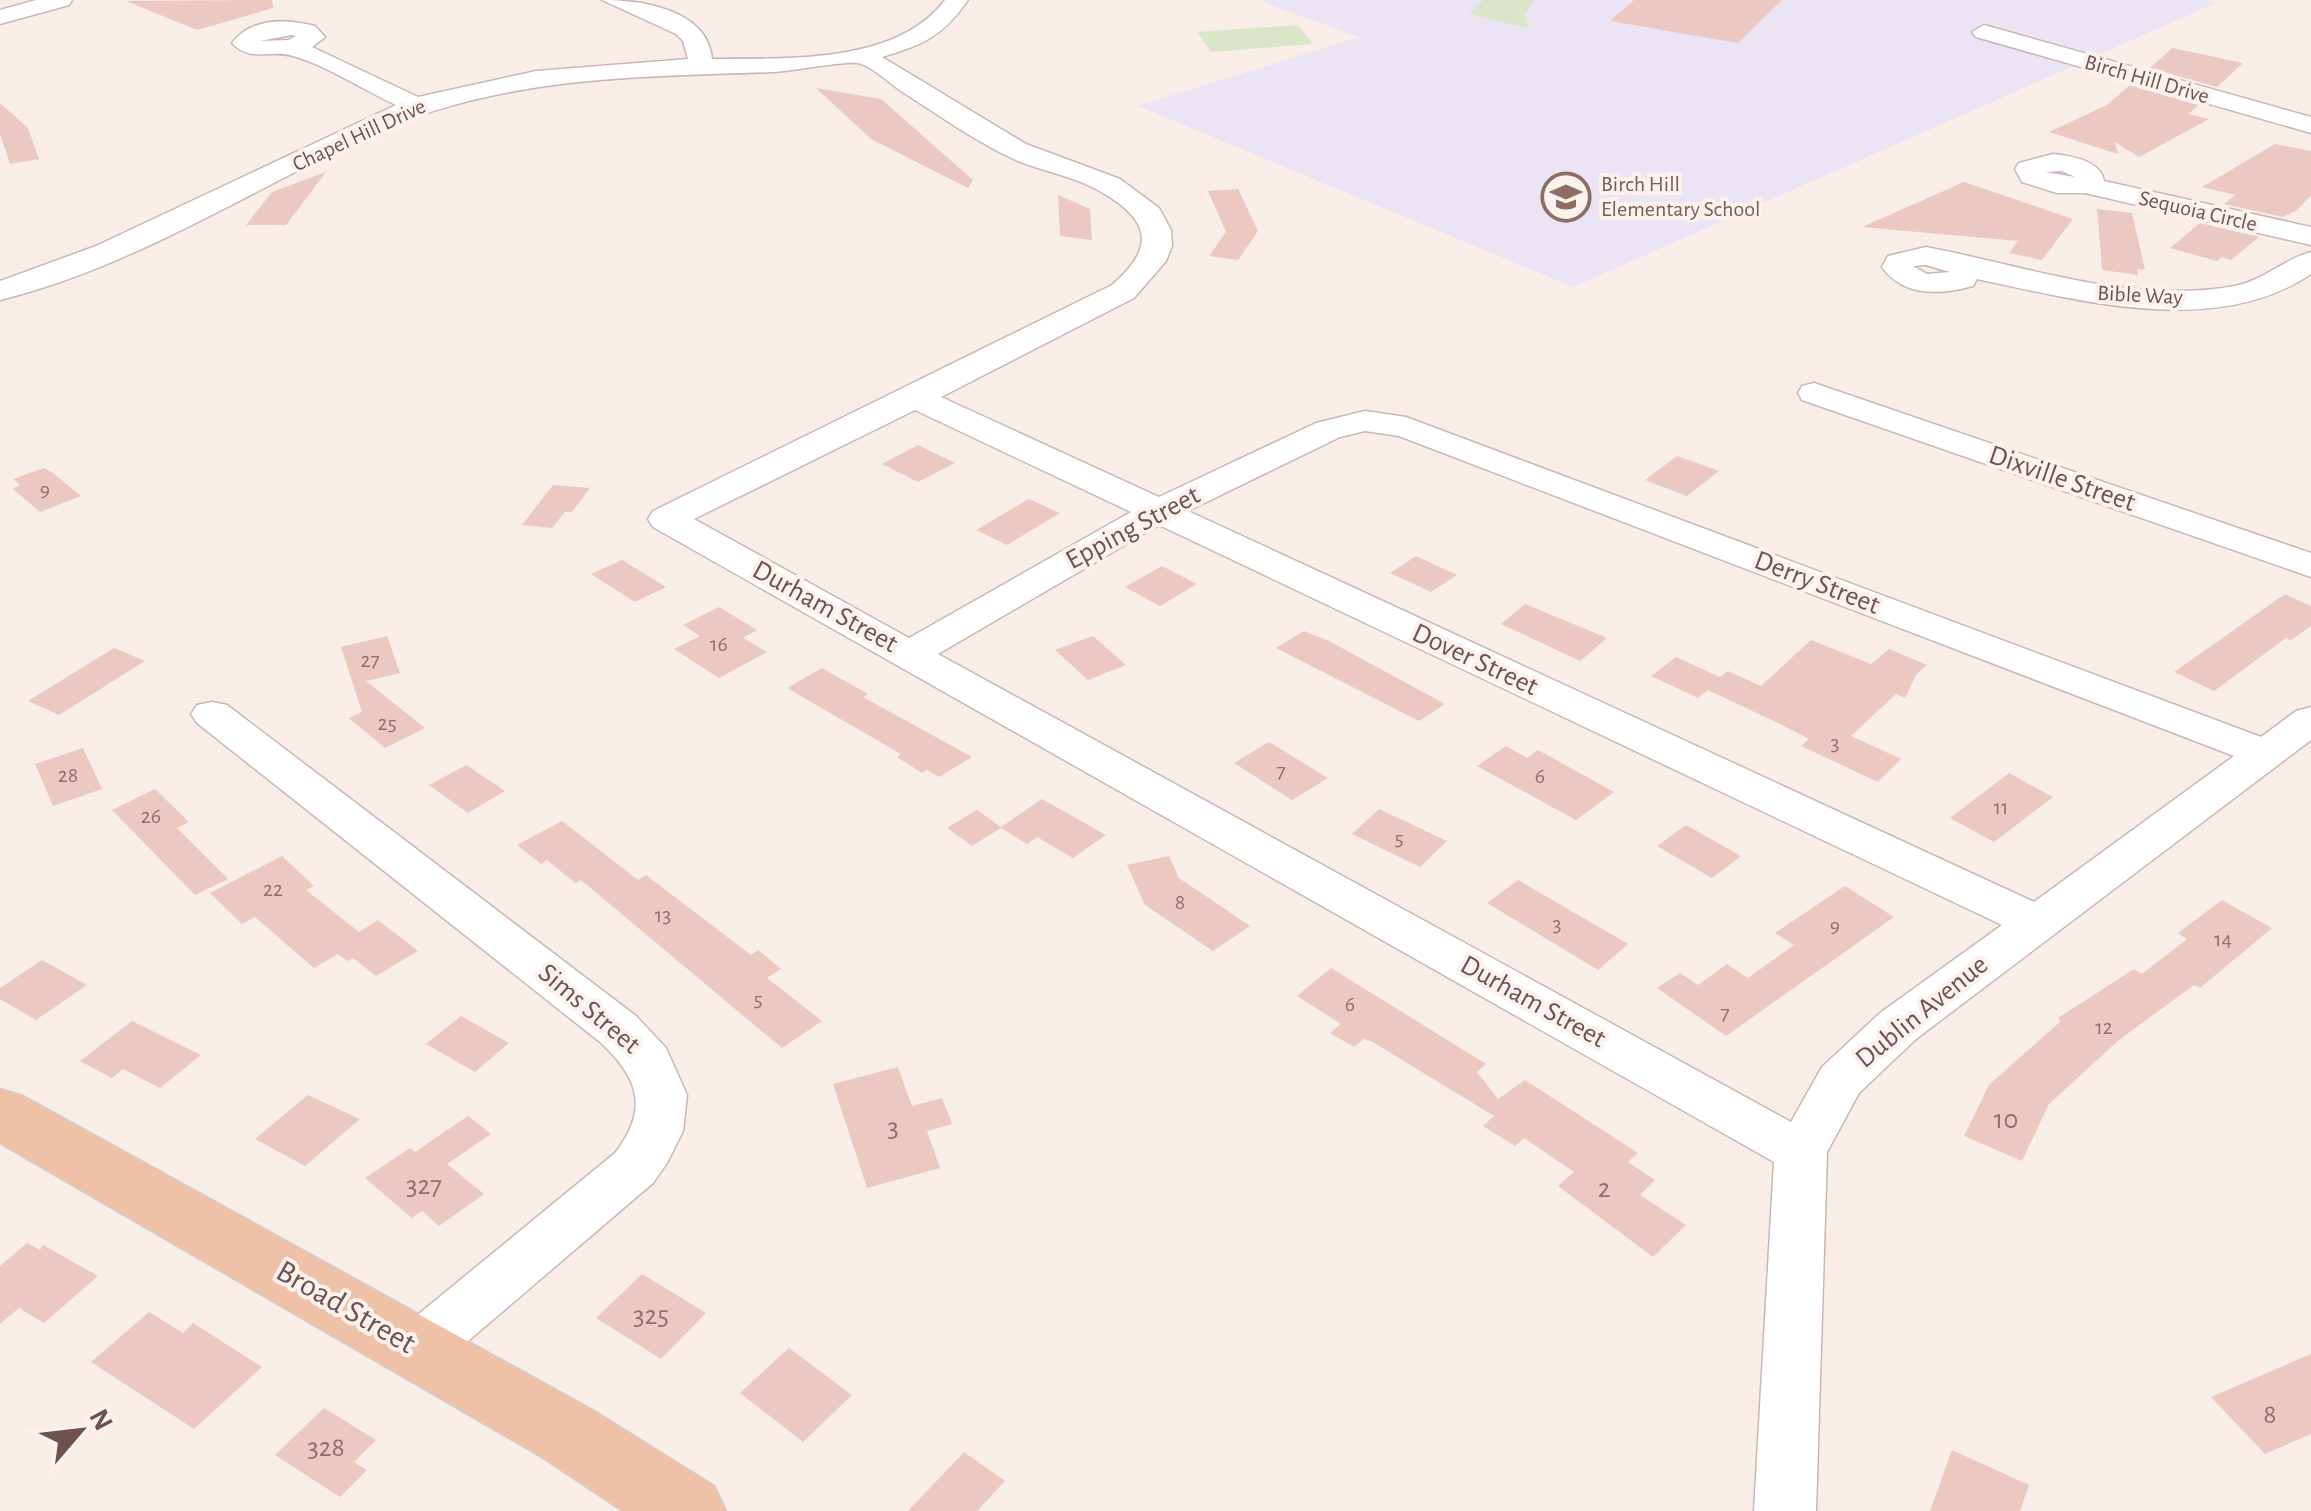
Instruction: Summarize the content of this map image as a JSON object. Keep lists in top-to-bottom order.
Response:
{
  "streets": {
    "main road": ["Broad Street"],
    "street": [
      "Birch Hill Drive",
      "Chapel Hill Drive",
      "Sequoia Circle",
      "Bible Way",
      "Dixville Street",
      "Epping Street",
      "Derry Street",
      "Durham Street",
      "Dover Street",
      "Sims Street",
      "Dublin Avenue"
    ]
  },
  "crossings": [
    ["Chapel Hill Drive", "Durham Street"],
    ["Epping Street", "Derry Street"],
    ["Epping Street", "Durham Street"],
    ["Epping Street", "Dover Street"],
    ["Derry Street", "Dublin Avenue"],
    ["Durham Street", "Dover Street"],
    ["Durham Street", "Dublin Avenue"],
    ["Dover Street", "Dublin Avenue"],
    ["Sims Street", "Broad Street"]
  ],
  "places": {
    "school or university": ["Birch Hill Elementary School"]
  },
  "house_numbers": [
    "9",
    "16",
    "27",
    "25",
    "3",
    "7",
    "28",
    "6",
    "11",
    "26",
    "5",
    "22",
    "8",
    "13",
    "3",
    "9",
    "14",
    "5",
    "6",
    "7",
    "12",
    "10",
    "3",
    "327",
    "2",
    "325",
    "8",
    "328"
  ],
  "north": "top right"
}
